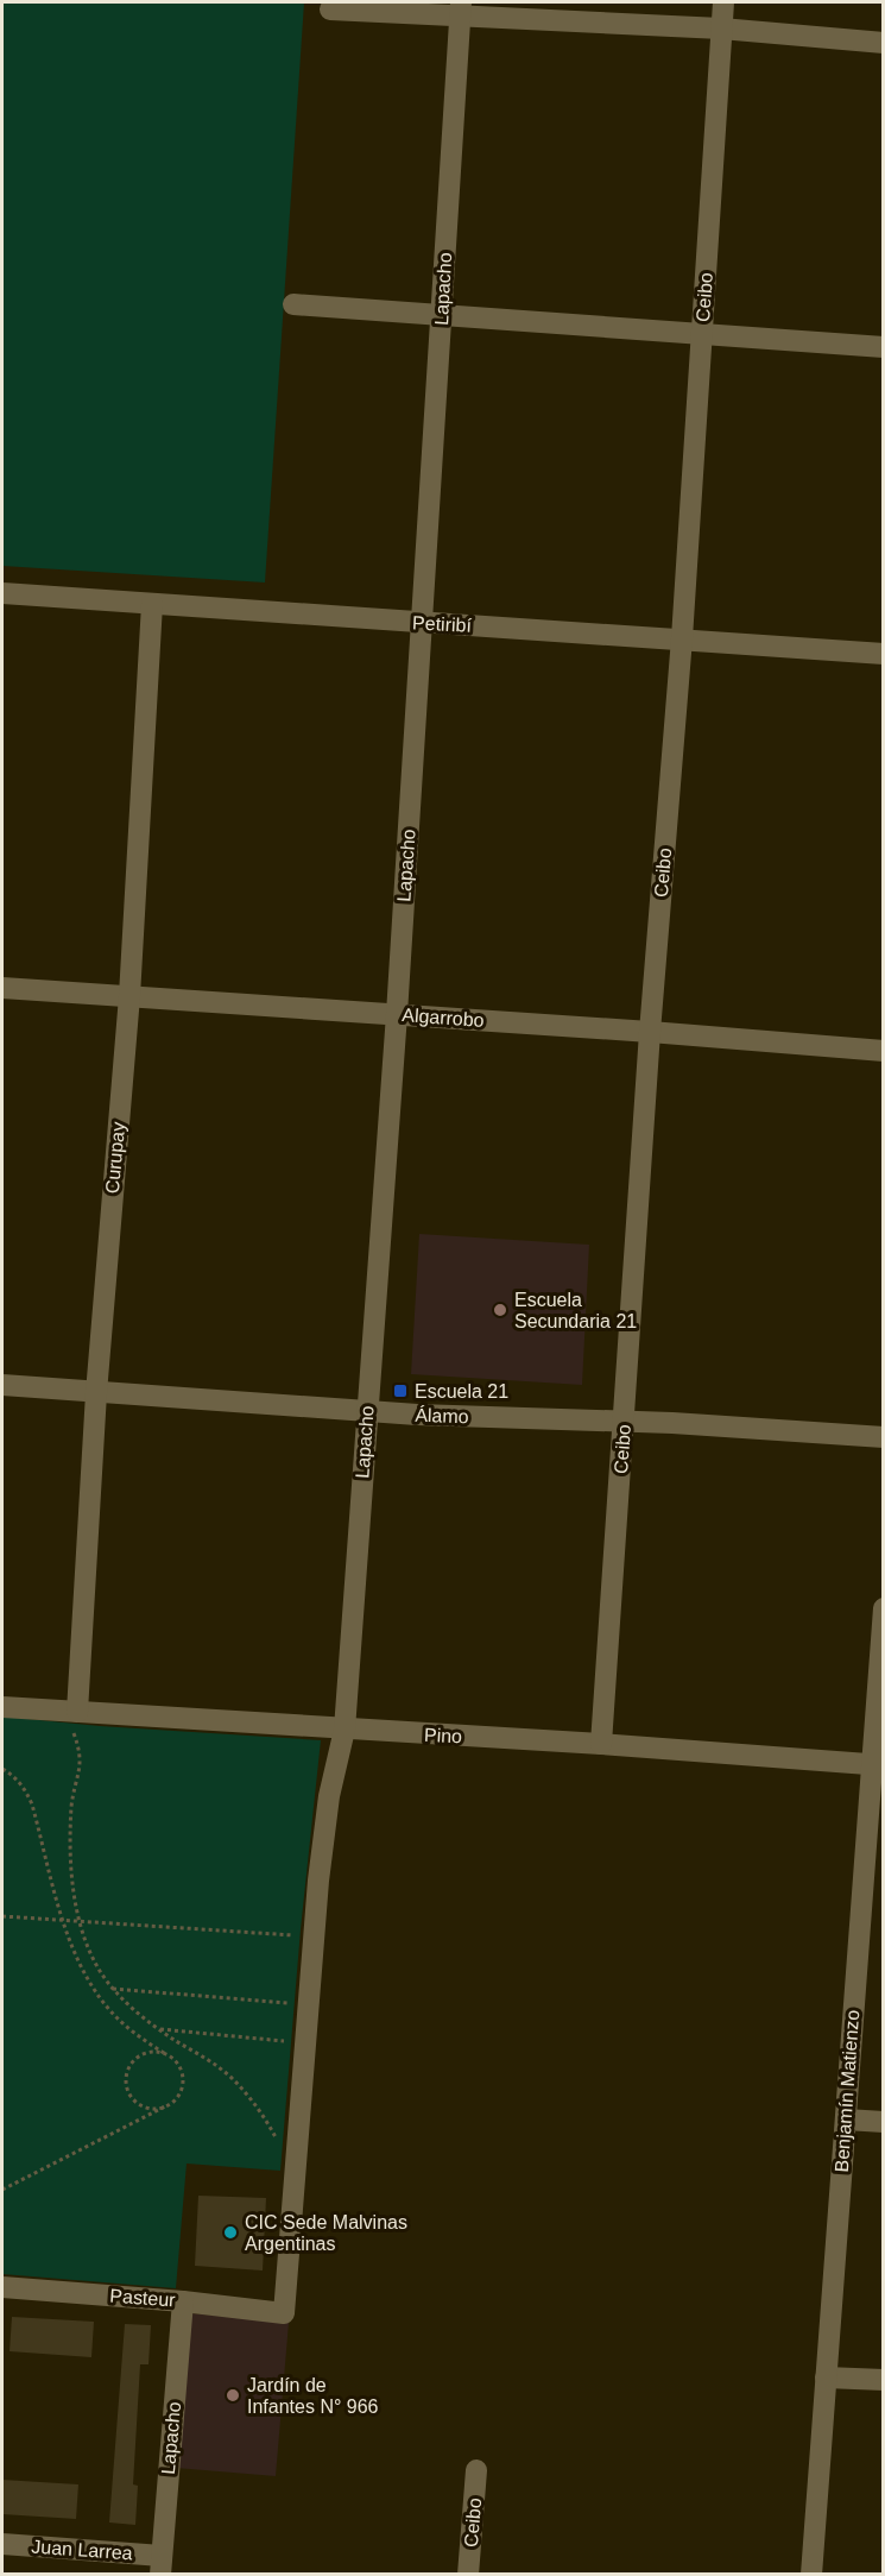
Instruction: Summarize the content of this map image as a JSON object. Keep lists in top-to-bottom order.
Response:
{
  "streets": {
    "street": [
      "Lapacho",
      "Ceibo",
      "Petiribí",
      "Algarrobo",
      "Curupay",
      "Álamo",
      "Pino",
      "Benjamín Matienzo",
      "Pasteur",
      "Juan Larrea"
    ]
  },
  "crossings": [
    ["Lapacho", "Petiribí"],
    ["Lapacho", "Algarrobo"],
    ["Lapacho", "Álamo"],
    ["Lapacho", "Pino"],
    ["Lapacho", "Pasteur"],
    ["Lapacho", "Juan Larrea"],
    ["Ceibo", "Petiribí"],
    ["Ceibo", "Algarrobo"],
    ["Ceibo", "Álamo"],
    ["Ceibo", "Pino"],
    ["Petiribí", "Curupay"],
    ["Algarrobo", "Curupay"],
    ["Curupay", "Álamo"],
    ["Curupay", "Pino"],
    ["Pino", "Benjamín Matienzo"]
  ],
  "places": {
    "other": ["Escuela Secundaria 21", "CIC Sede Malvinas Argentinas", "Jardín de Infantes N° 966"],
    "transit": ["Escuela 21"]
  }
}
